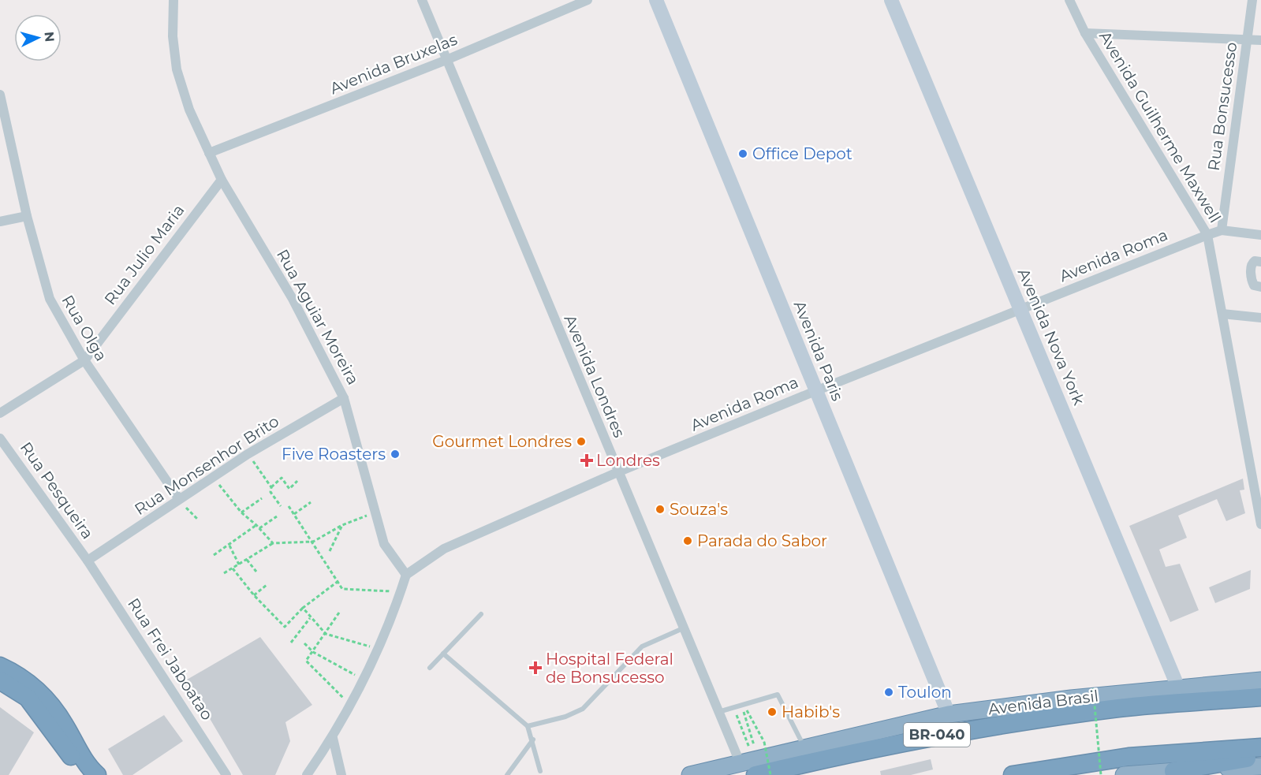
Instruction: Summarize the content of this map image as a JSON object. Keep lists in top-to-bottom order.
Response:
{
  "streets": {
    "highway": ["Avenida Brasil", "BR-040"],
    "main road": ["Avenida Nova York", "Avenida Paris"],
    "street": [
      "Avenida Bruxelas",
      "Rua Bonsucesso",
      "Avenida Guilherme Maxwell",
      "Rua Julio Maria",
      "Avenida Roma",
      "Rua Aguiar Moreira",
      "Rua Olga",
      "Avenida Londres",
      "Rua Monsenhor Brito",
      "Rua Pesqueira",
      "Rua Frei Jaboatao"
    ]
  },
  "crossings": [
    ["Avenida Bruxelas", "Rua Aguiar Moreira"],
    ["Avenida Bruxelas", "Avenida Londres"],
    ["Avenida Guilherme Maxwell", "Avenida Roma"],
    ["Rua Julio Maria", "Rua Aguiar Moreira"],
    ["Rua Julio Maria", "Rua Olga"],
    ["Avenida Roma", "Rua Aguiar Moreira"],
    ["Avenida Roma", "Avenida Nova York"],
    ["Avenida Roma", "Avenida Paris"],
    ["Avenida Roma", "Avenida Londres"],
    ["Rua Aguiar Moreira", "Rua Monsenhor Brito"],
    ["Rua Olga", "Rua Monsenhor Brito"],
    ["Avenida Nova York", "Avenida Brasil"],
    ["Avenida Paris", "Avenida Brasil"],
    ["Avenida Londres", "Avenida Brasil"],
    ["Rua Monsenhor Brito", "Rua Pesqueira"],
    ["Rua Monsenhor Brito", "Rua Frei Jaboatao"],
    ["Rua Pesqueira", "Rua Frei Jaboatao"]
  ],
  "places": {
    "other": [
      "Office Depot",
      "Gourmet Londres",
      "Five Roasters",
      "Souza's",
      "Parada do Sabor",
      "Toulon",
      "Habib's"
    ],
    "health": ["Londres", "Hospital Federal de Bonsucesso"]
  },
  "north": "right"
}
